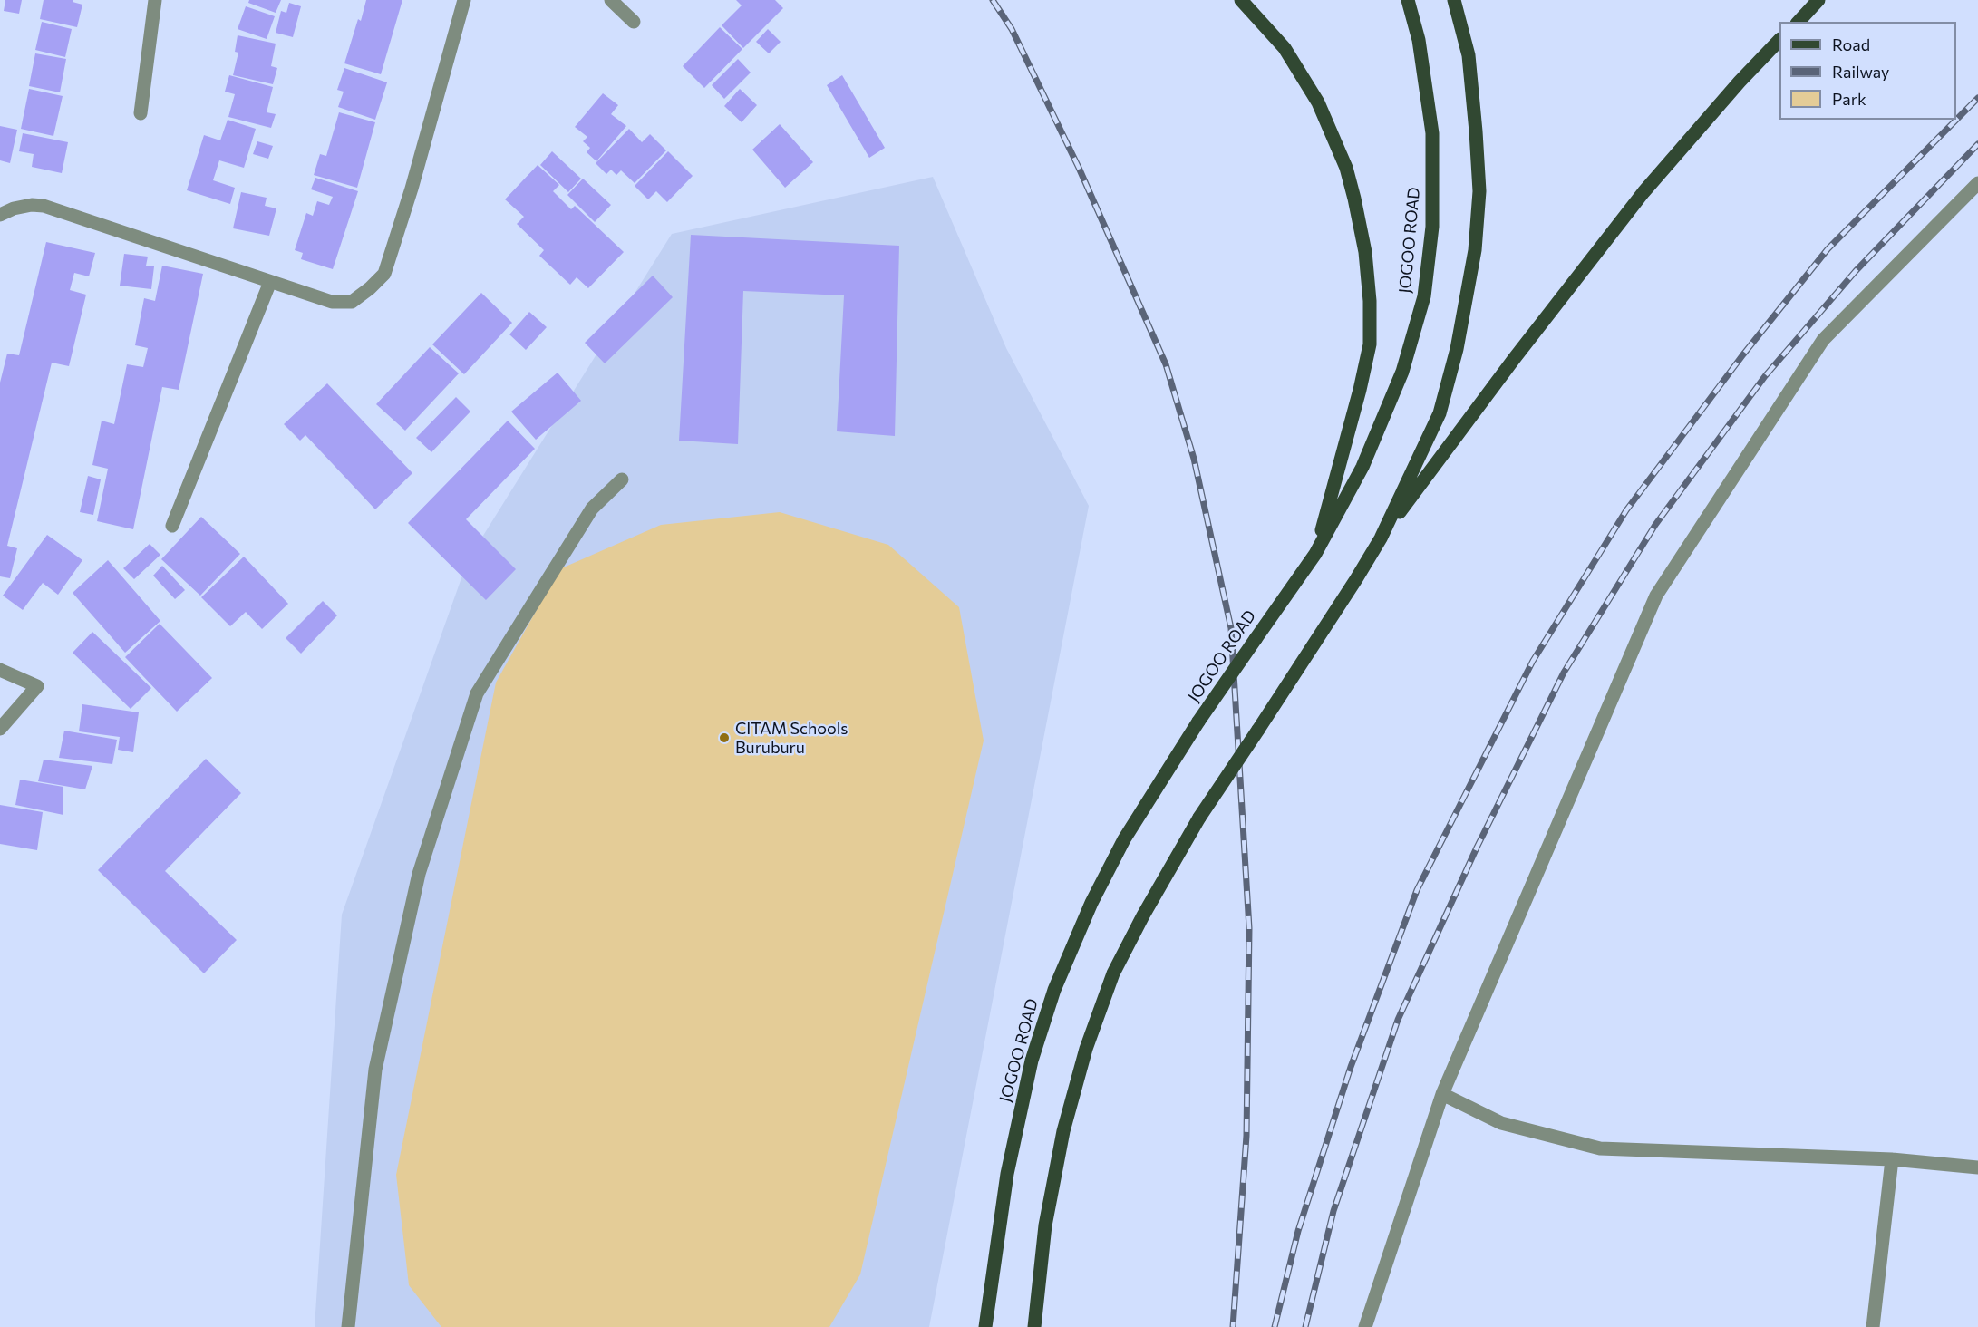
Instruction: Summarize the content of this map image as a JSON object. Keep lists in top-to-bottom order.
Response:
{
  "streets": {
    "main road": ["JOGOO ROAD"]
  },
  "places": ["CITAM Schools Buruburu"],
  "legend": ["Road", "Railway", "Park"]
}
